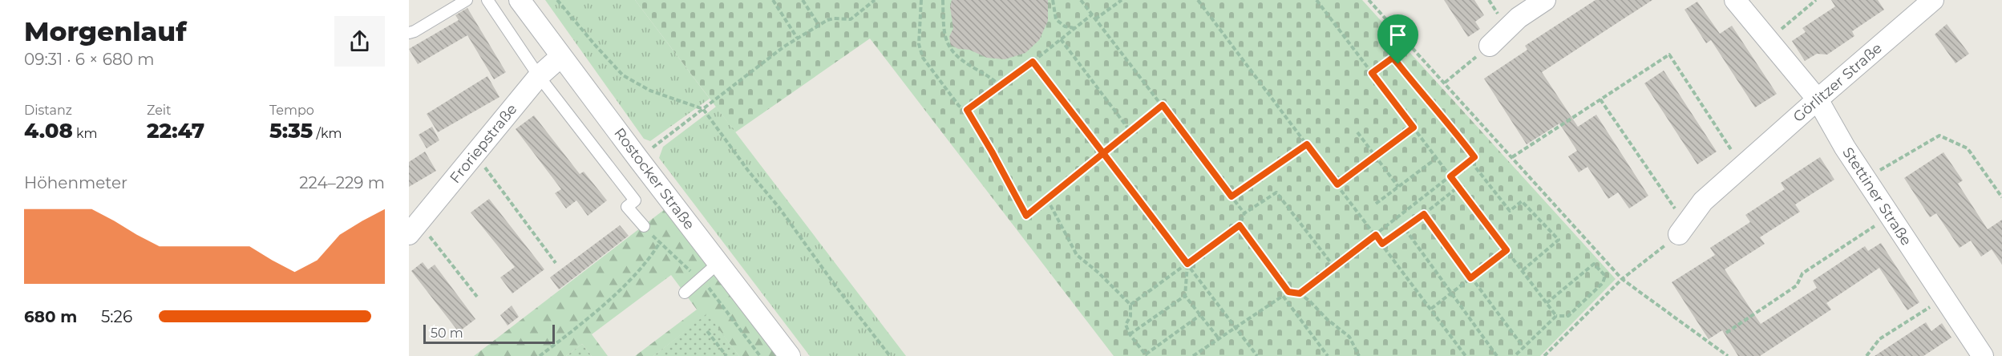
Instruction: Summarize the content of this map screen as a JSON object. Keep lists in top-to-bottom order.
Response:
{
  "streets": {
    "street": [
      "Görlitzer Straße",
      "Froriepstraße",
      "Rostocker Straße",
      "Stettiner Straße"
    ]
  },
  "crossings": [
    ["Görlitzer Straße", "Stettiner Straße"],
    ["Froriepstraße", "Rostocker Straße"]
  ],
  "scale_bar": "50 m",
  "page": {
    "heading": ["Morgenlauf", "09:31 · 6 × 680 m"],
    "stats": [
      ["Distanz", "4.08 km"],
      ["Zeit", "22:47"],
      ["Tempo", "5:35 /km"]
    ],
    "chart": ["Höhenmeter", "224–229 m"],
    "list": [
      {
        "name": "680 m",
        "note": "5:26"
      }
    ],
    "scale": "50 m"
  }
}
